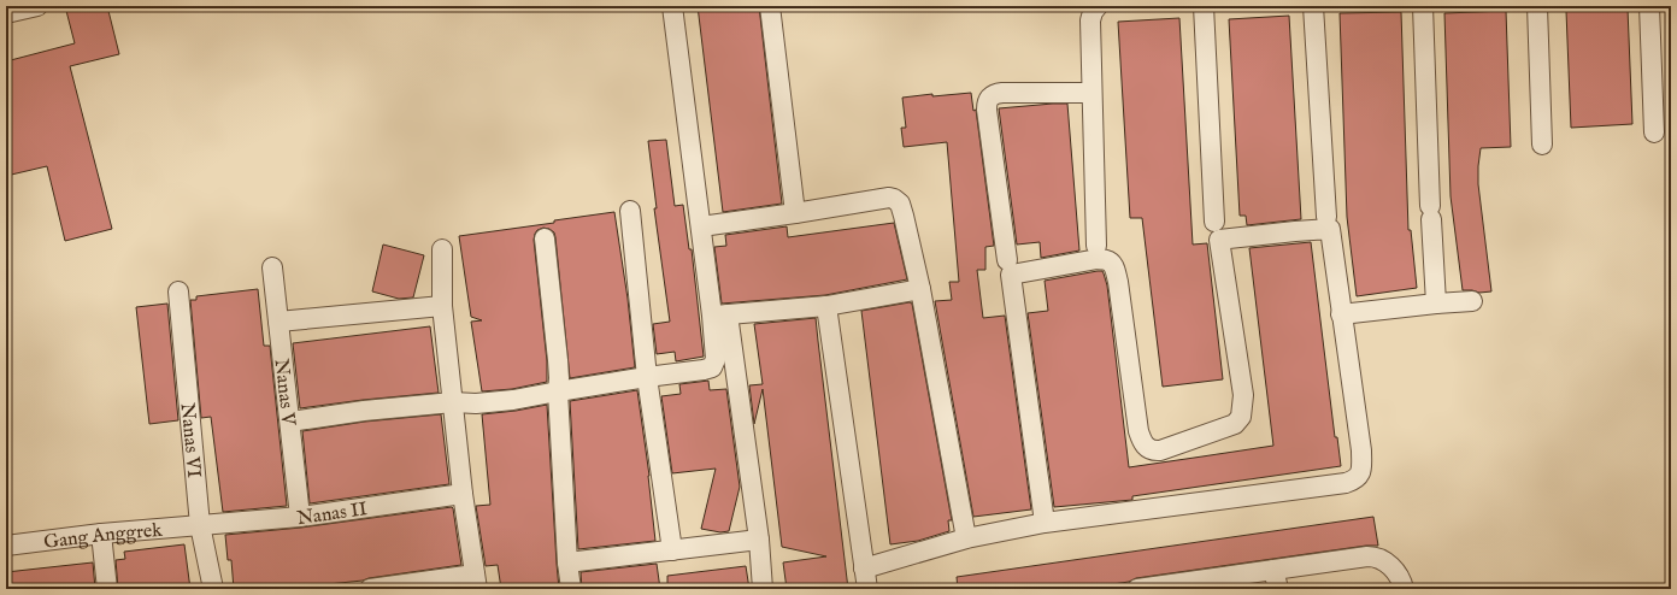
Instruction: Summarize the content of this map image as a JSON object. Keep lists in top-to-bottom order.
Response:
{
  "streets": {
    "street": [
      "Nanas V",
      "Nanas VI",
      "Nanas II",
      "Gang Anggrek"
    ]
  },
  "crossings": [
    ["Nanas V", "Nanas II"],
    ["Nanas VI", "Nanas II"],
    ["Nanas VI", "Gang Anggrek"],
    ["Nanas II", "Gang Anggrek"]
  ]
}
